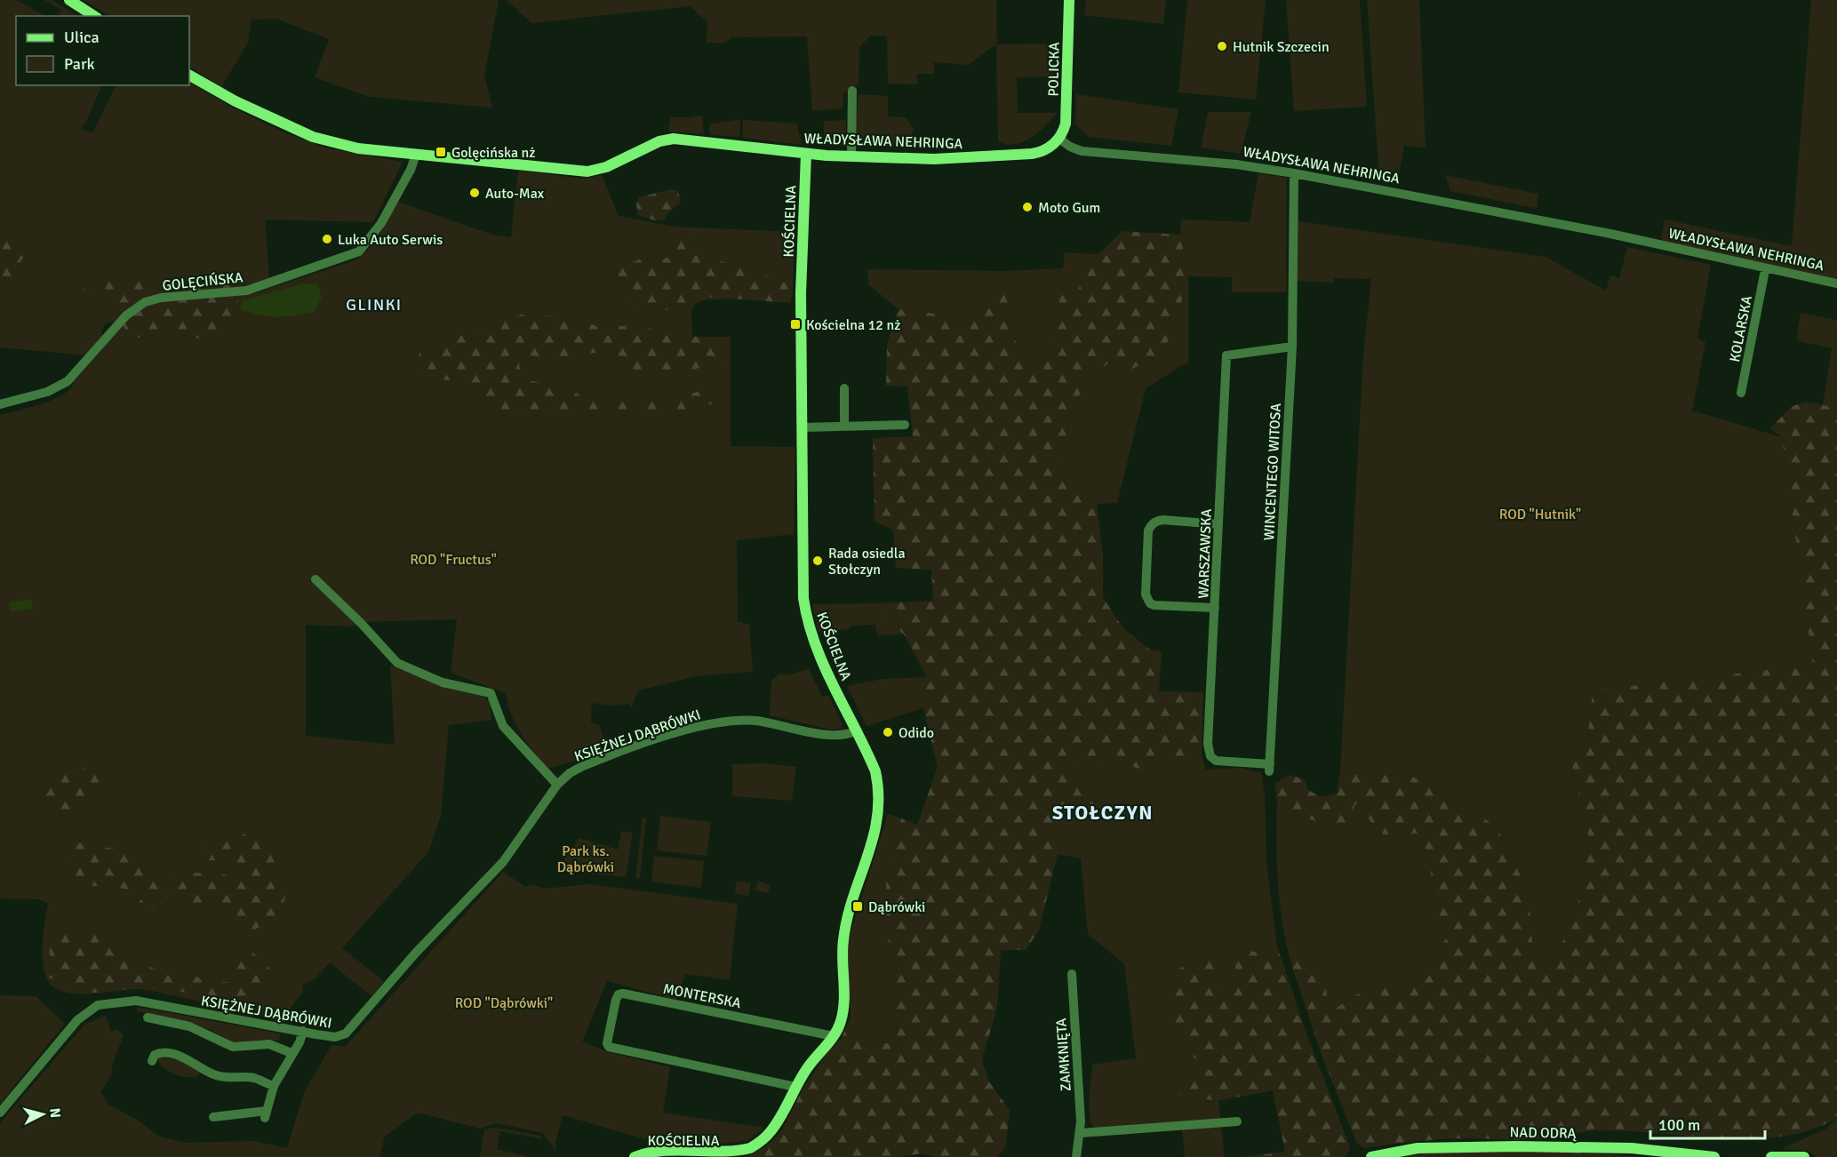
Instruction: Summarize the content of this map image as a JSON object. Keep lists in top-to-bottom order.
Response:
{
  "streets": {
    "street": [
      "POLICKA",
      "WŁADYSŁAWA NEHRINGA",
      "KOŚCIELNA",
      "GOLĘCIŃSKA",
      "KOLARSKA",
      "WINCENTEGO WITOSA",
      "WARSZAWSKA",
      "KSIĘŻNEJ DĄBRÓWKI",
      "MONTERSKA",
      "ZAMKNIĘTA",
      "NAD ODRĄ"
    ]
  },
  "crossings": [
    ["POLICKA", "WŁADYSŁAWA NEHRINGA"],
    ["WŁADYSŁAWA NEHRINGA", "KOŚCIELNA"],
    ["WŁADYSŁAWA NEHRINGA", "GOLĘCIŃSKA"],
    ["WŁADYSŁAWA NEHRINGA", "KOLARSKA"],
    ["WŁADYSŁAWA NEHRINGA", "WINCENTEGO WITOSA"],
    ["KOŚCIELNA", "KSIĘŻNEJ DĄBRÓWKI"],
    ["KOŚCIELNA", "MONTERSKA"],
    ["WINCENTEGO WITOSA", "WARSZAWSKA"]
  ],
  "districts": ["GLINKI", "STOŁCZYN"],
  "parks": [
    "ROD \"Hutnik\"",
    "ROD \"Fructus\"",
    "Park ks. Dąbrówki",
    "ROD \"Dąbrówki\""
  ],
  "places": {
    "other": [
      "Hutnik Szczecin",
      "Auto-Max",
      "Moto Gum",
      "Luka Auto Serwis",
      "Rada osiedla Stołczyn",
      "Odido"
    ],
    "transit": ["Golęcińska nż", "Kościelna 12 nż", "Dąbrówki"]
  },
  "legend": ["Ulica", "Park"],
  "scale_bar": "100 m",
  "north": "right"
}
